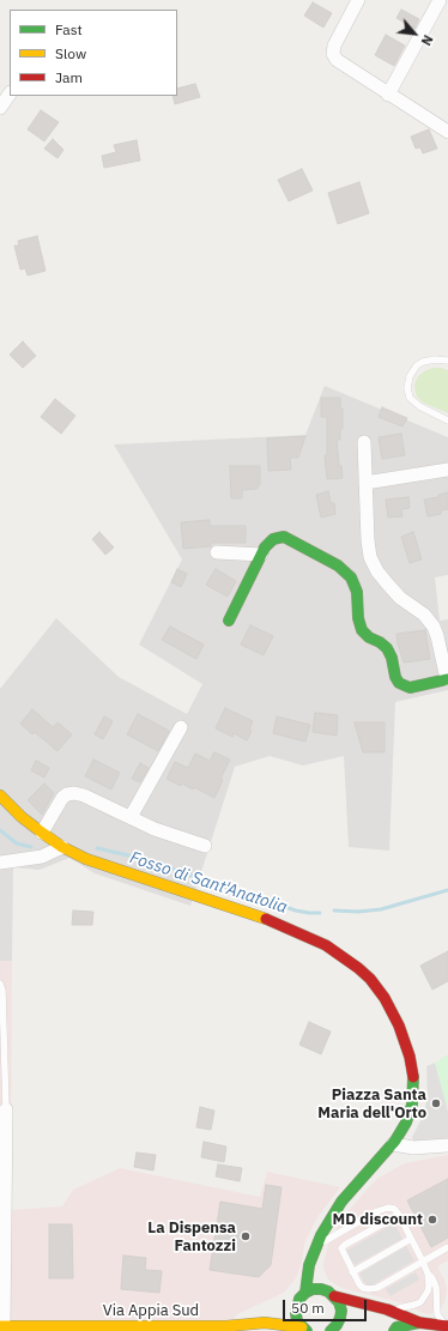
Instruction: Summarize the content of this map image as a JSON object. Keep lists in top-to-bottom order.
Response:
{
  "streets": {
    "main road": ["Via Appia Sud"]
  },
  "water": ["Fosso di Sant'Anatolia"],
  "places": ["Piazza Santa Maria dell'Orto", "MD discount", "La Dispensa Fantozzi"],
  "legend": ["Fast", "Slow", "Jam"],
  "scale_bar": "50 m",
  "north": "bottom right"
}
